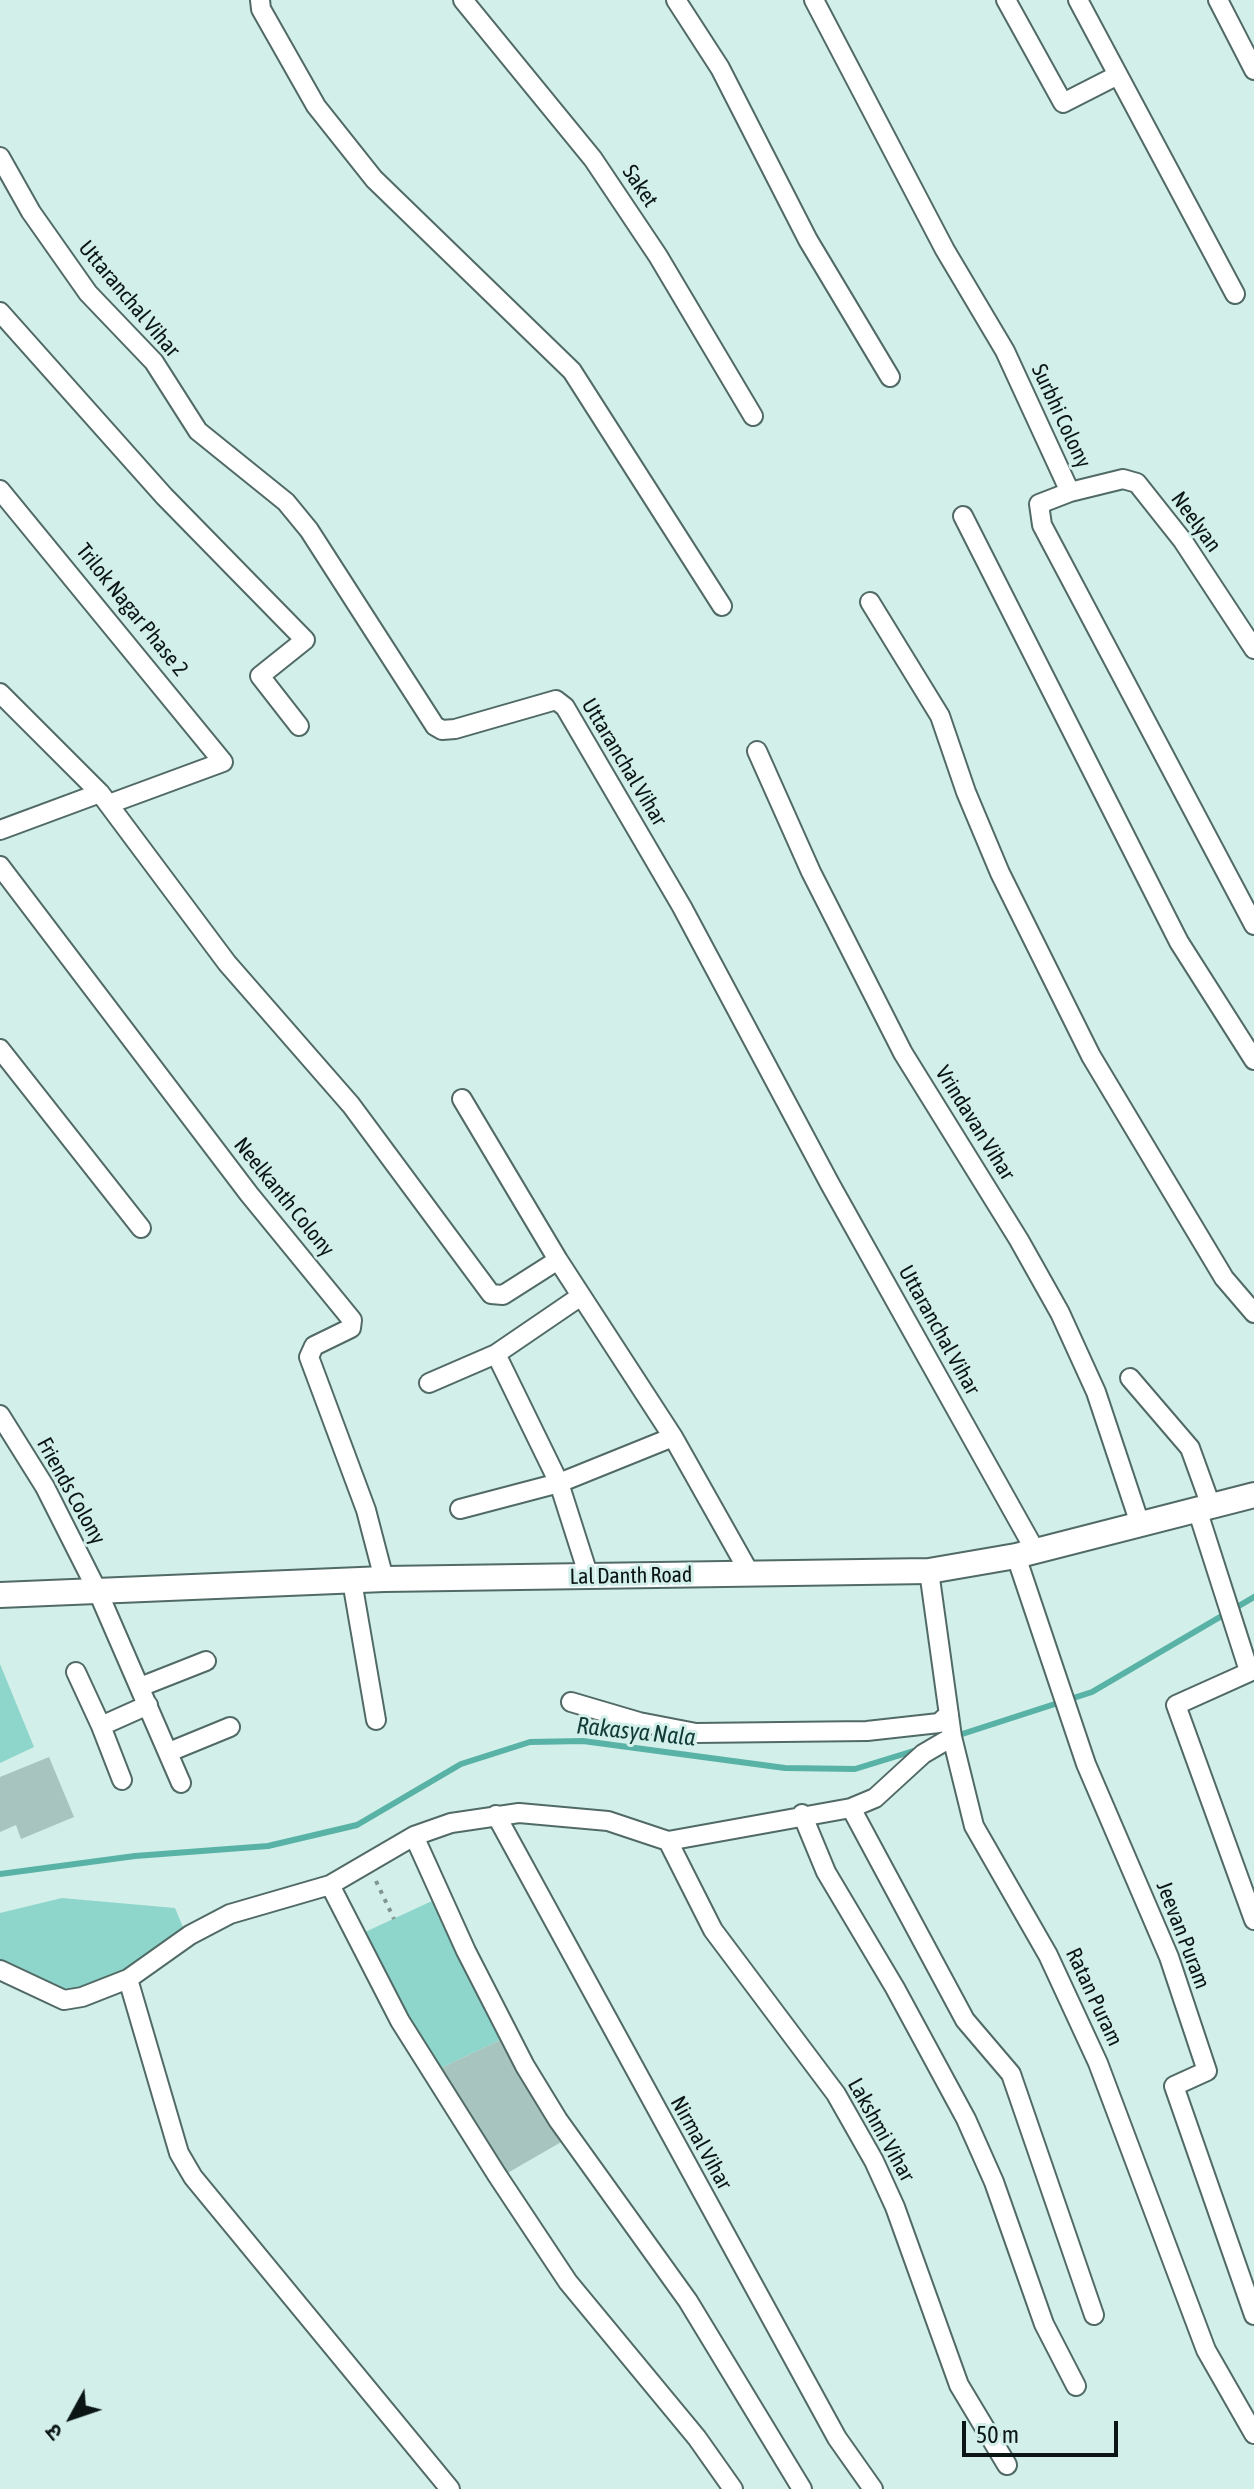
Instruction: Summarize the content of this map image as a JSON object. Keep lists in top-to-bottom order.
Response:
{
  "streets": {
    "street": [
      "Saket",
      "Uttaranchal Vihar",
      "Surbhi Colony",
      "Neelyan",
      "Trilok Nagar Phase 2",
      "Vrindavan Vihar",
      "Neelkanth Colony",
      "Friends Colony",
      "Lal Danth Road",
      "Jeevan Puram",
      "Ratan Puram",
      "Lakshmi Vihar",
      "Nirmal Vihar"
    ]
  },
  "crossings": [
    ["Uttaranchal Vihar", "Lal Danth Road"],
    ["Uttaranchal Vihar", "Jeevan Puram"],
    ["Surbhi Colony", "Neelyan"],
    ["Vrindavan Vihar", "Lal Danth Road"],
    ["Neelkanth Colony", "Lal Danth Road"],
    ["Friends Colony", "Lal Danth Road"],
    ["Lal Danth Road", "Jeevan Puram"],
    ["Lal Danth Road", "Ratan Puram"]
  ],
  "water": ["Rakasya Nala"],
  "scale_bar": "50 m",
  "north": "bottom left"
}
